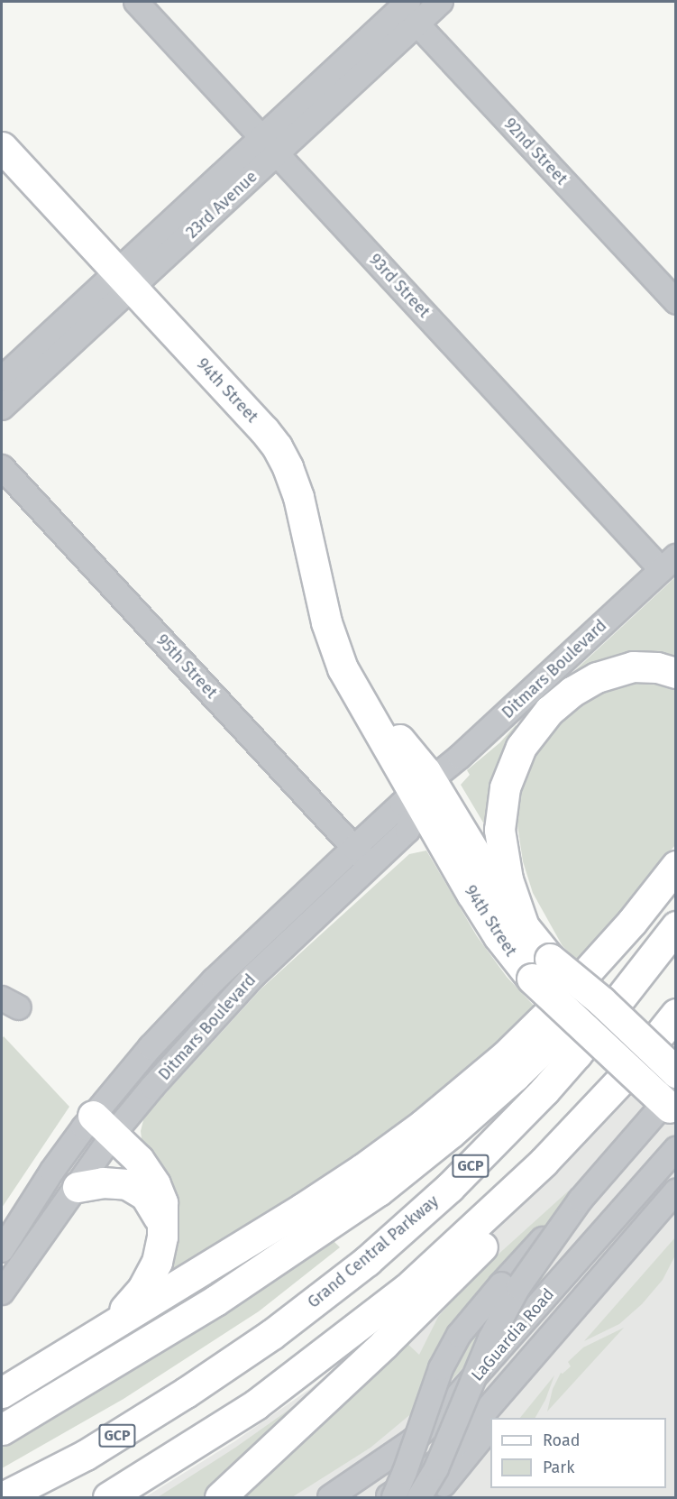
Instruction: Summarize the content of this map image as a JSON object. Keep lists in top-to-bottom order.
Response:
{
  "streets": {
    "main road": ["94th Street", "GCP", "Grand Central Parkway"],
    "street": [
      "92nd Street",
      "23rd Avenue",
      "93rd Street",
      "95th Street",
      "Ditmars Boulevard",
      "LaGuardia Road"
    ]
  },
  "crossings": [
    ["92nd Street", "23rd Avenue"],
    ["23rd Avenue", "93rd Street"],
    ["23rd Avenue", "94th Street"],
    ["93rd Street", "Ditmars Boulevard"],
    ["94th Street", "Ditmars Boulevard"],
    ["95th Street", "Ditmars Boulevard"]
  ],
  "legend": ["Road", "Park"]
}
